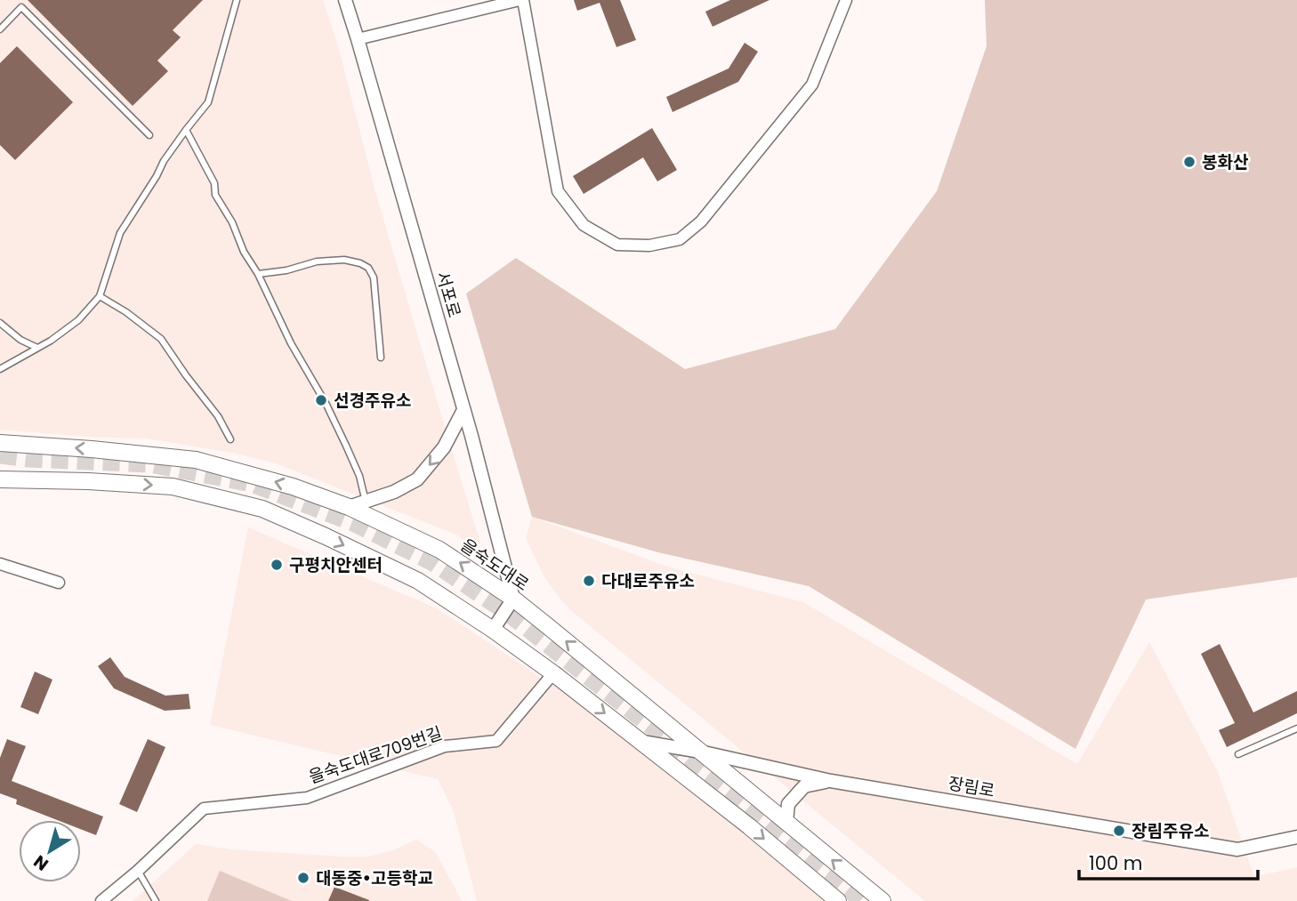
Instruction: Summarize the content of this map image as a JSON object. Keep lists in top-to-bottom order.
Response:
{
  "streets": {
    "main road": ["을숙도대로"],
    "street": ["서포로", "을숙도대로709번길", "장림로"]
  },
  "crossings": [
    ["서포로", "을숙도대로"],
    ["을숙도대로", "장림로"]
  ],
  "places": [
    "봉화산",
    "선경주유소",
    "구평치안센터",
    "다대로주유소",
    "장림주유소",
    "대동중•고등학교"
  ],
  "scale_bar": "100 m",
  "north": "bottom left"
}
